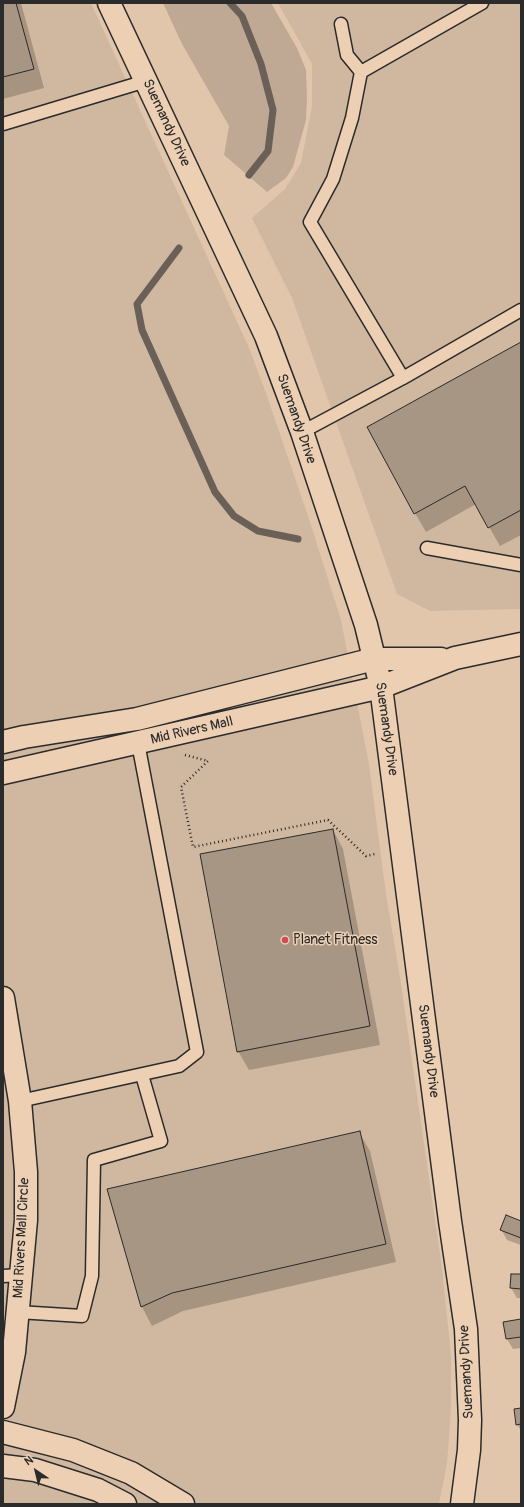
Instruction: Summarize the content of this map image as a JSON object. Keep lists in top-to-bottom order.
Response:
{
  "streets": {
    "street": ["Suemandy Drive", "Mid Rivers Mall", "Mid Rivers Mall Circle"]
  },
  "crossings": [
    ["Suemandy Drive", "Mid Rivers Mall"]
  ],
  "places": ["Planet Fitness"],
  "north": "top left"
}
